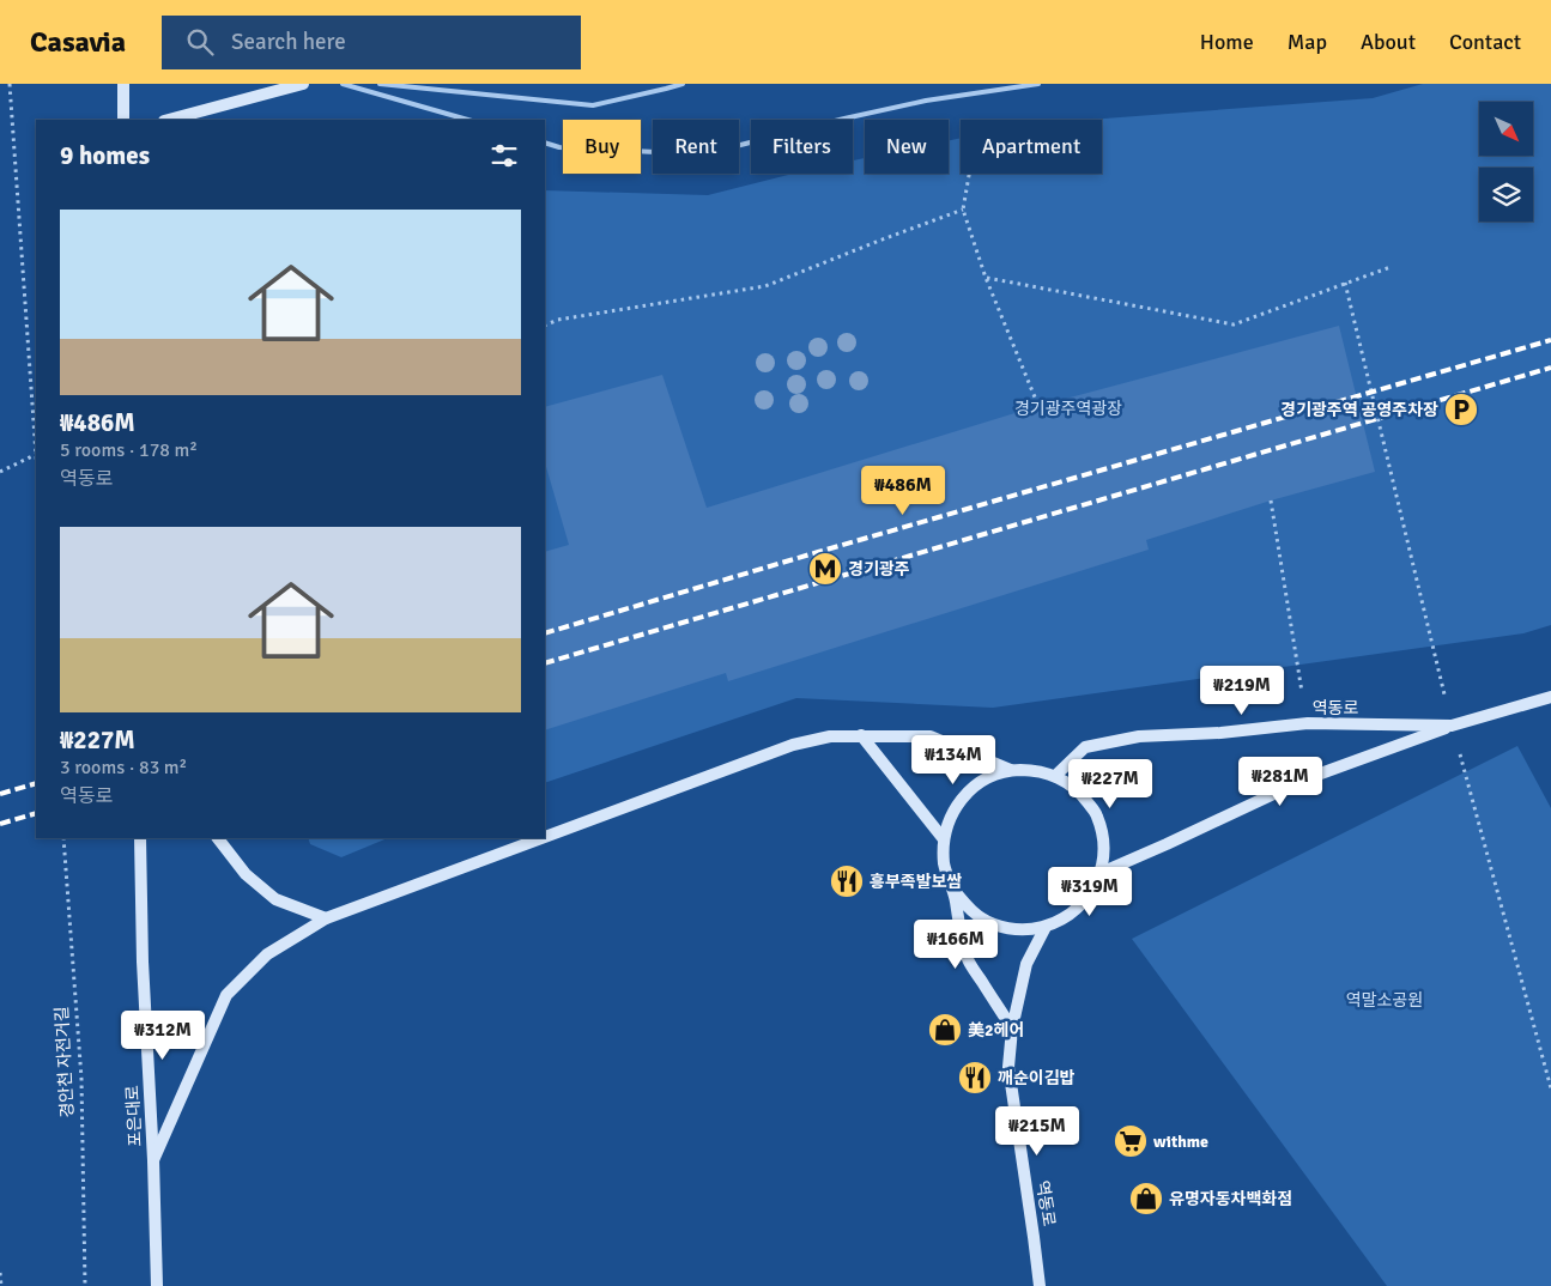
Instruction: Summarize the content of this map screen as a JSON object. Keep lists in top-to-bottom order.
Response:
{
  "streets": {
    "street": ["역동로", "포은대로"],
    "path": ["경안천 자전거길"]
  },
  "parks": ["경기광주역광장", "역말소공원"],
  "places": {
    "parking": ["경기광주역 공영주차장"],
    "metro station": ["경기광주"],
    "restaurant": ["흥부족발보쌈", "깨순이김밥"],
    "shop": ["美2헤어", "유명자동차백화점"],
    "supermarket": ["withme"]
  },
  "north": "bottom right",
  "page": {
    "header": "Casavia",
    "search": "Search here",
    "nav": [
      "Home",
      "Map",
      "About",
      "Contact"
    ],
    "chip": [
      "Buy",
      "Rent",
      "Filters",
      "New",
      "Apartment"
    ],
    "heading": "9 homes",
    "list": [
      {
        "name": "₩486M",
        "note": "5 rooms · 178 m² · 역동로"
      },
      {
        "name": "₩227M",
        "note": "3 rooms · 83 m² · 역동로"
      }
    ],
    "price": [
      "₩486M",
      "₩219M",
      "₩134M",
      "₩281M",
      "₩227M",
      "₩319M",
      "₩166M",
      "₩312M",
      "₩215M"
    ]
  }
}
